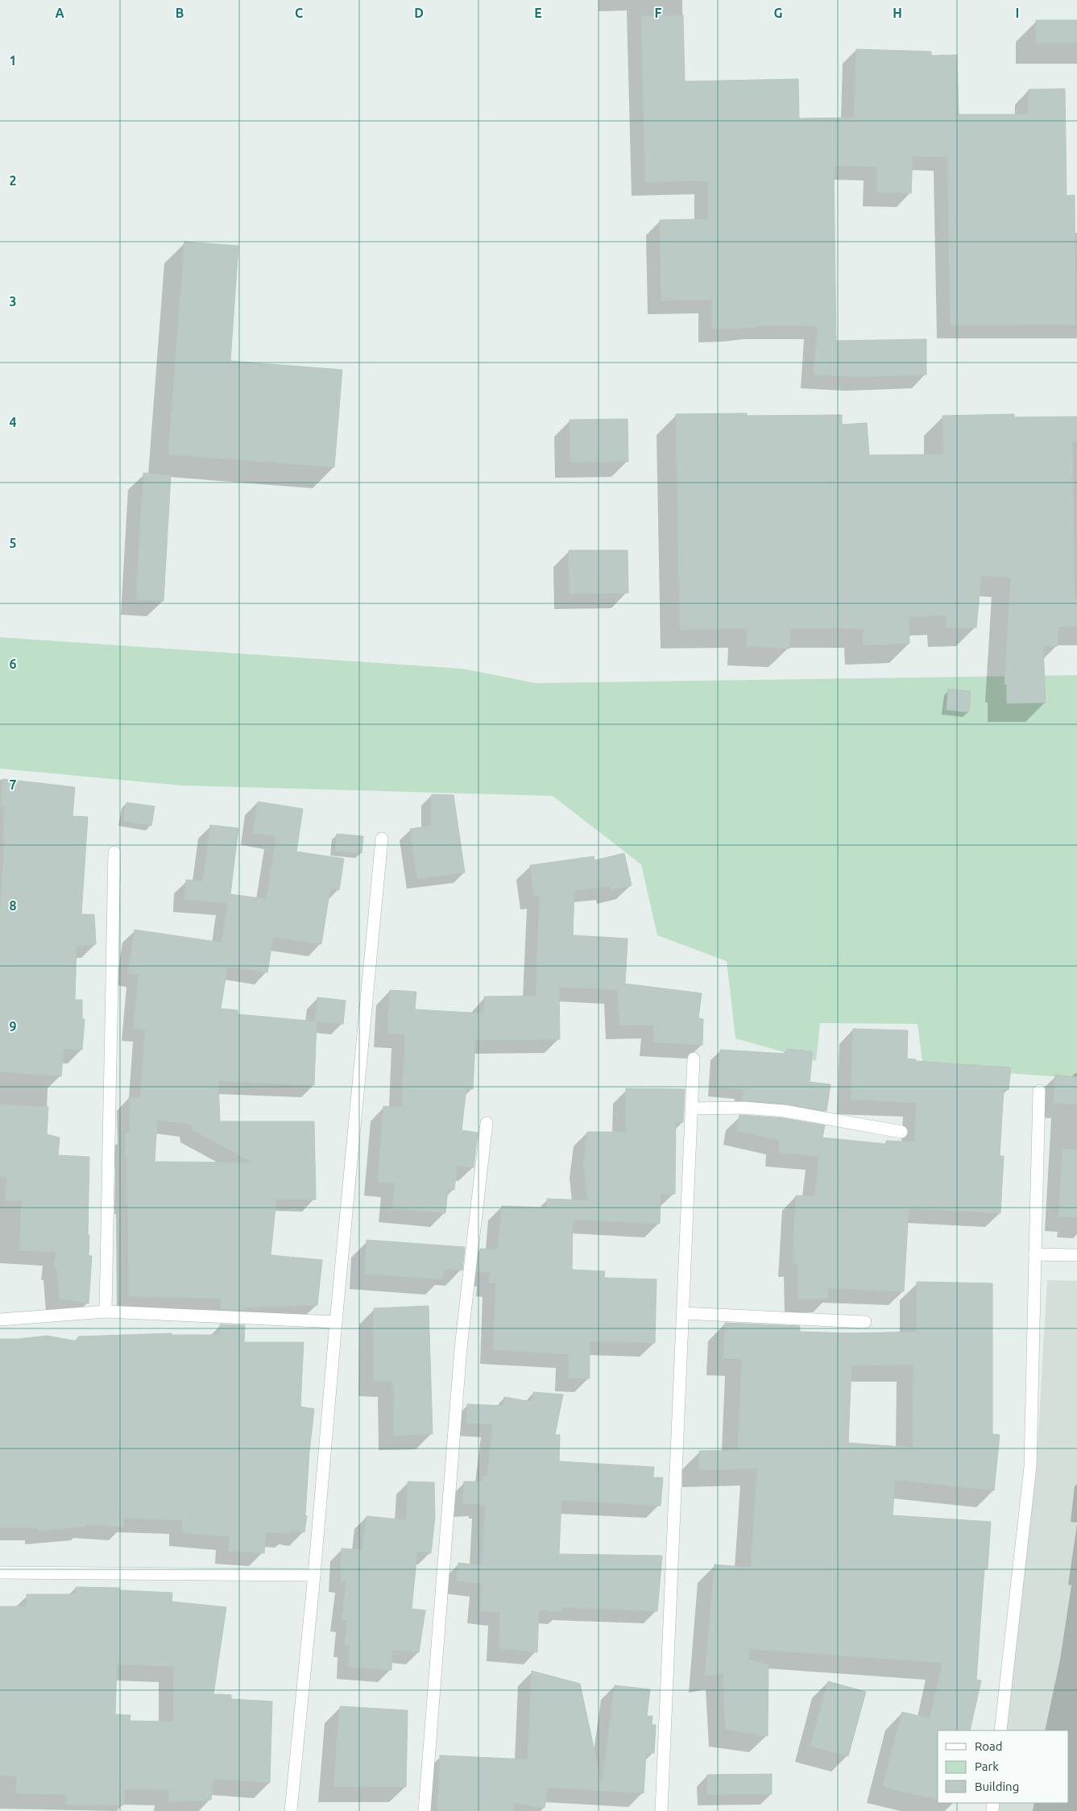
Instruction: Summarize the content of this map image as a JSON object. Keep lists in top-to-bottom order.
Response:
{
  "legend": ["Road", "Park", "Building"],
  "grid": {
    "columns": [
      "A",
      "B",
      "C",
      "D",
      "E",
      "F",
      "G",
      "H",
      "I"
    ],
    "rows": [
      "1",
      "2",
      "3",
      "4",
      "5",
      "6",
      "7",
      "8",
      "9"
    ]
  }
}
